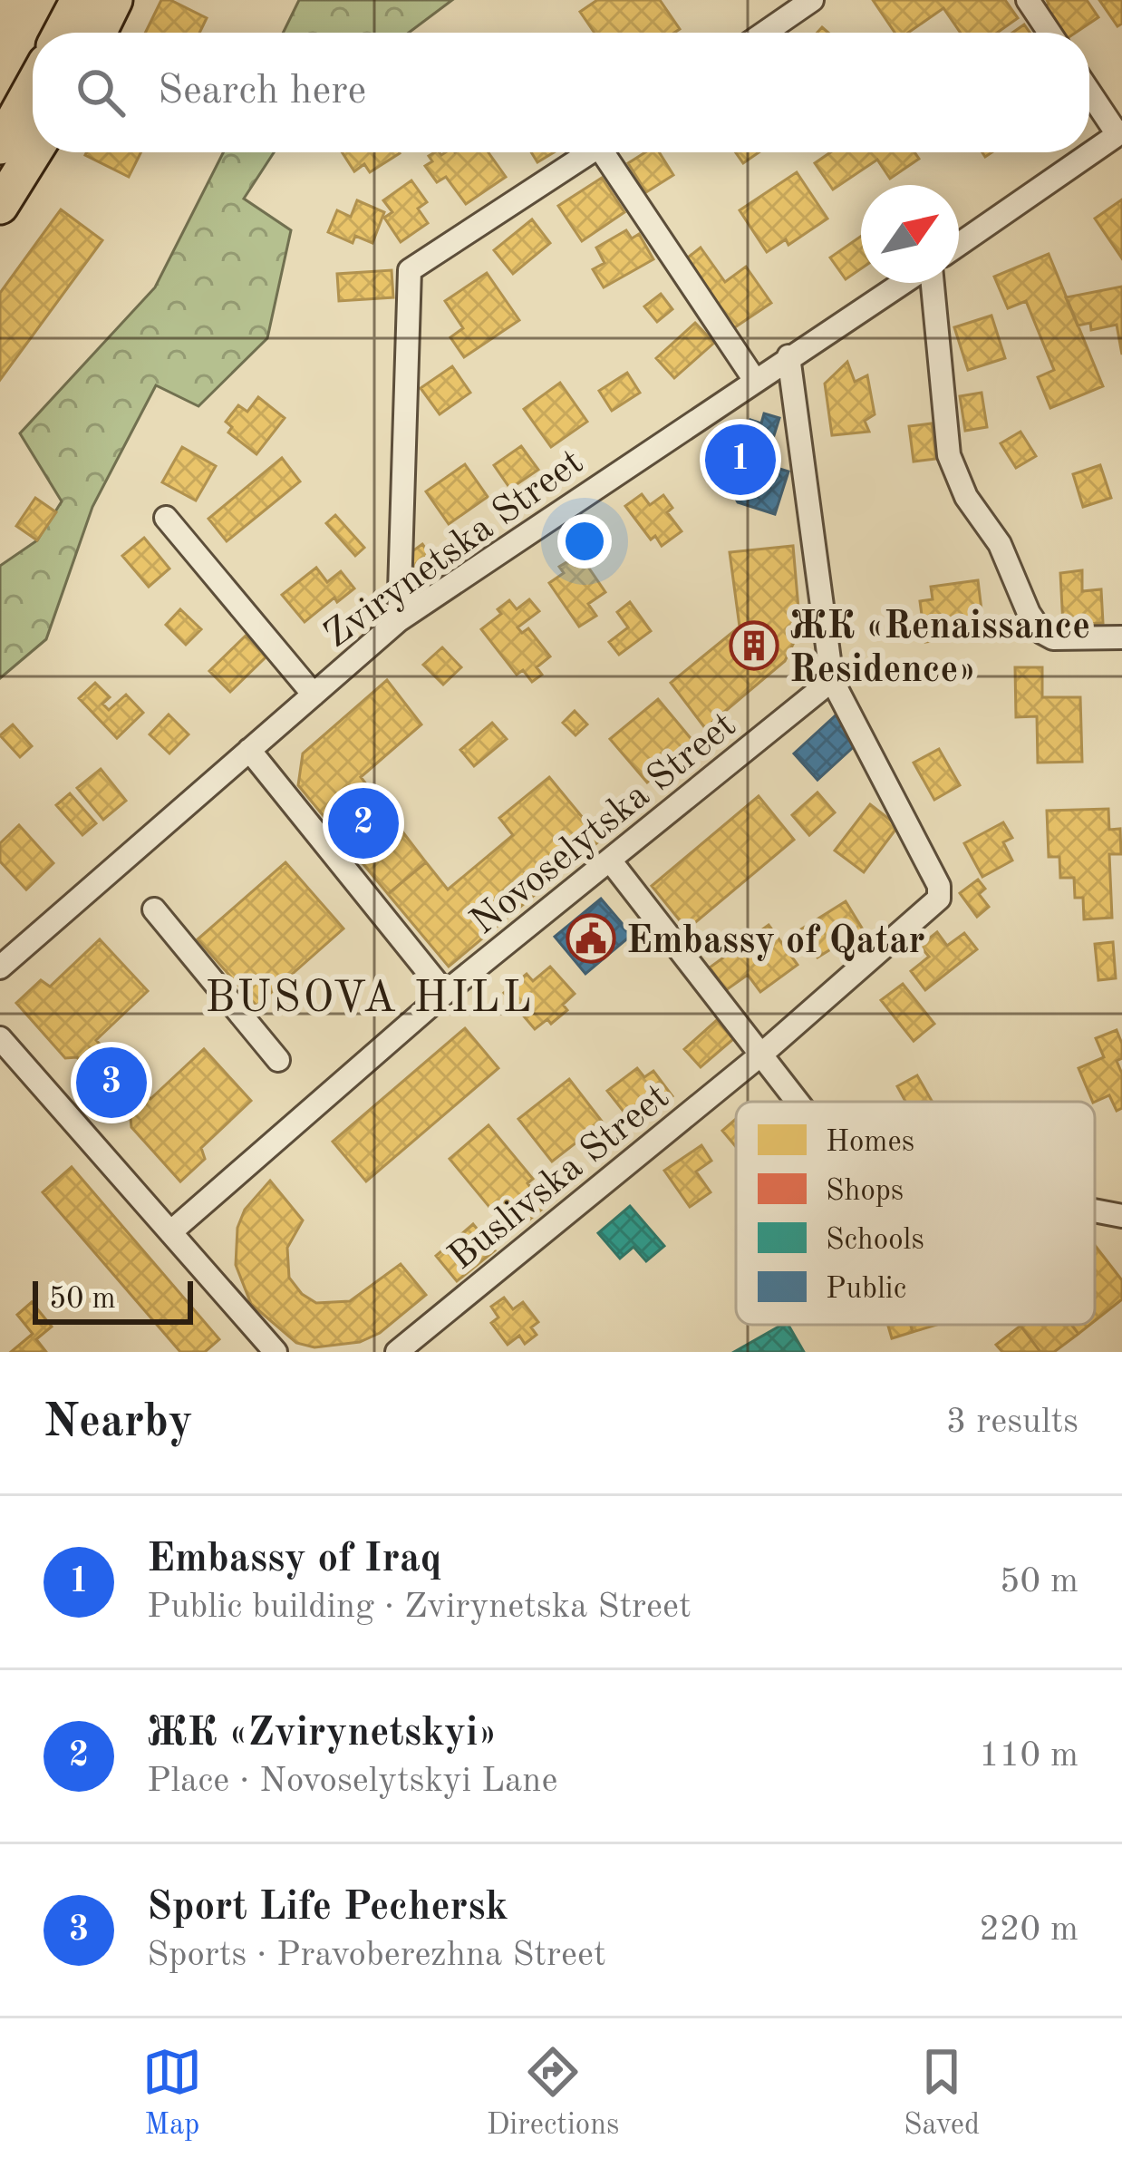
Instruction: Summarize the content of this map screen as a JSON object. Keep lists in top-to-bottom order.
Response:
{
  "streets": {
    "street": ["Zvirynetska Street", "Novoselytska Street", "Buslivska Street"]
  },
  "crossings": [
    ["Novoselytska Street", "Buslivska Street"]
  ],
  "districts": ["BUSOVA HILL"],
  "places": {
    "building": ["ЖК «Renaissance Residence»"],
    "public building": ["Embassy of Qatar"]
  },
  "legend": [
    "Homes",
    "Shops",
    "Schools",
    "Public"
  ],
  "scale_bar": "50 m",
  "north": "top right",
  "page": {
    "search": "Search here",
    "pins": ["1", "2", "3"],
    "scale": "50 m",
    "heading": ["Nearby", "3 results"],
    "list": [
      {
        "mark": "1",
        "name": "Embassy of Iraq",
        "note": "Public building · Zvirynetska Street",
        "value": "50 m"
      },
      {
        "mark": "2",
        "name": "ЖК «Zvirynetskyi»",
        "note": "Place · Novoselytskyi Lane",
        "value": "110 m"
      },
      {
        "mark": "3",
        "name": "Sport Life Pechersk",
        "note": "Sports · Pravoberezhna Street",
        "value": "220 m"
      }
    ],
    "nav": ["Map", "Directions", "Saved"]
  }
}
